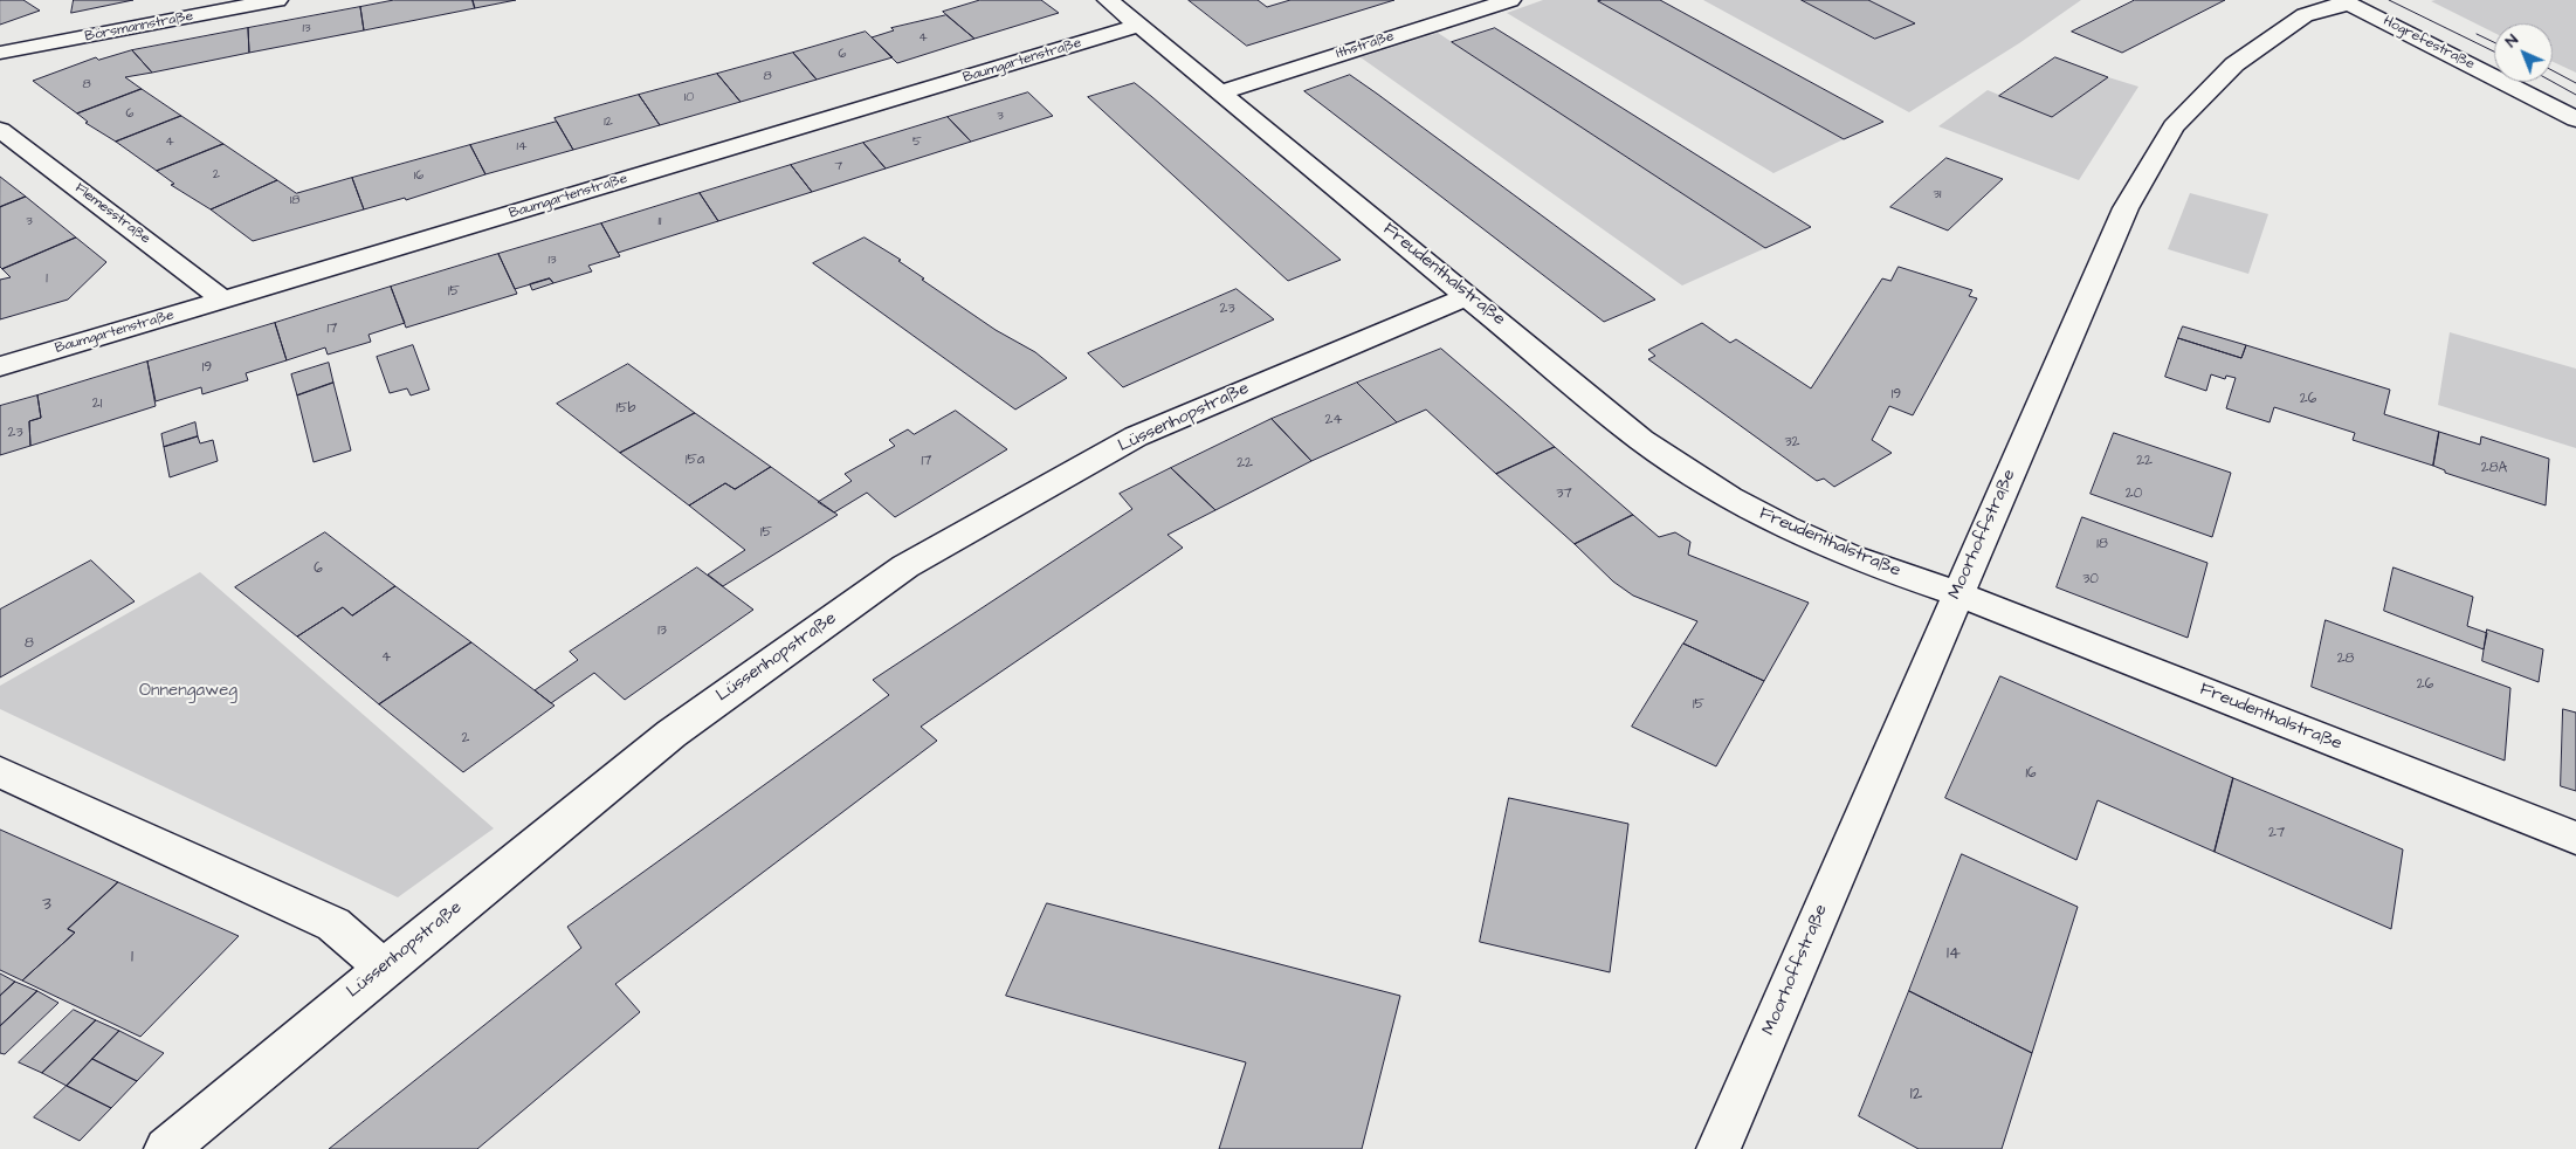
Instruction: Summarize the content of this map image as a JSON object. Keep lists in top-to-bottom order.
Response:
{
  "streets": {
    "street": [
      "Börsmannstraße",
      "Hogrefestraße",
      "Ithstraße",
      "Baumgartenstraße",
      "Flemesstraße",
      "Freudenthalstraße",
      "Lüssenhopstraße",
      "Moorhoffstraße"
    ]
  },
  "crossings": [
    ["Hogrefestraße", "Moorhoffstraße"],
    ["Ithstraße", "Freudenthalstraße"],
    ["Baumgartenstraße", "Flemesstraße"],
    ["Baumgartenstraße", "Freudenthalstraße"],
    ["Freudenthalstraße", "Lüssenhopstraße"],
    ["Freudenthalstraße", "Moorhoffstraße"]
  ],
  "parks": ["Onnengaweg"],
  "house_numbers": [
    "13",
    "4",
    "6",
    "8",
    "8",
    "10",
    "6",
    "3",
    "12",
    "4",
    "5",
    "14",
    "7",
    "2",
    "16",
    "31",
    "18",
    "3",
    "11",
    "13",
    "1",
    "15",
    "23",
    "17",
    "19",
    "19",
    "26",
    "21",
    "15b",
    "24",
    "23",
    "32",
    "15a",
    "17",
    "22",
    "22",
    "28A",
    "37",
    "20",
    "15",
    "18",
    "6",
    "30",
    "13",
    "8",
    "4",
    "28",
    "26",
    "15",
    "2",
    "16",
    "27",
    "3",
    "14",
    "1",
    "12"
  ],
  "north": "top left"
}
